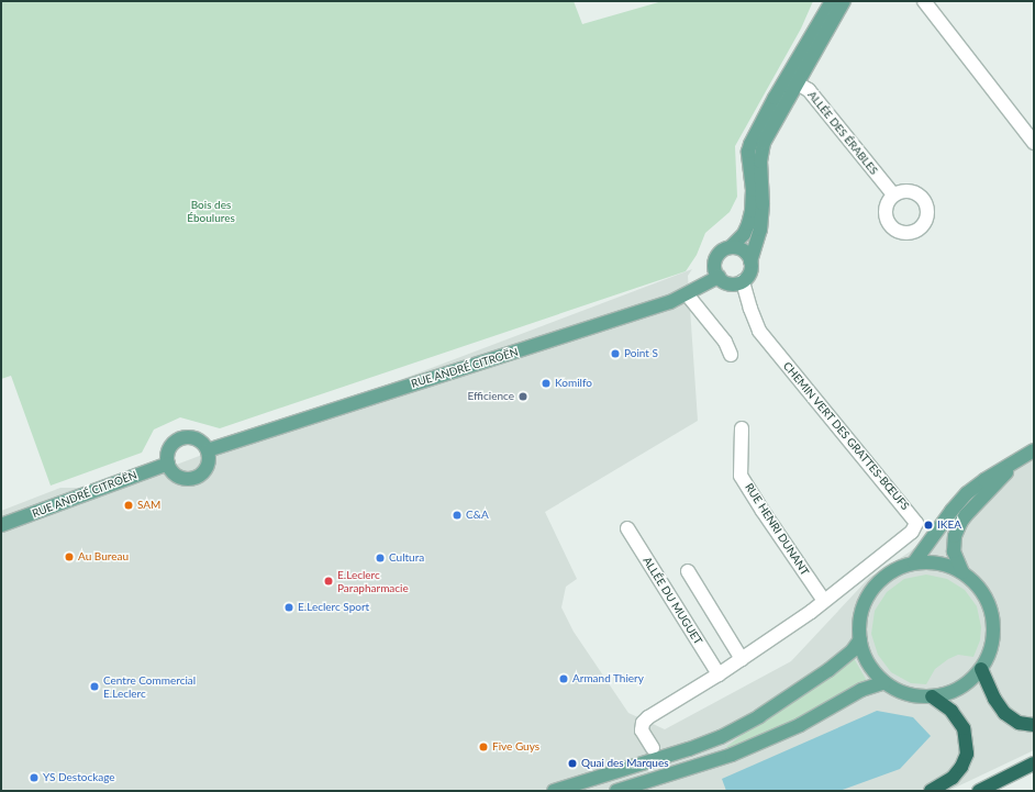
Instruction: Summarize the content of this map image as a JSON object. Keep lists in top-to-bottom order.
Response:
{
  "streets": {
    "main road": ["RUE ANDRÉ CITROËN"],
    "street": [
      "ALLÉE DES ÉRABLES",
      "CHEMIN VERT DES GRATTES-BŒUFS",
      "RUE HENRI DUNANT",
      "ALLÉE DU MUGUET"
    ]
  },
  "crossings": [
    ["RUE ANDRÉ CITROËN", "CHEMIN VERT DES GRATTES-BŒUFS"],
    ["CHEMIN VERT DES GRATTES-BŒUFS", "RUE HENRI DUNANT"],
    ["CHEMIN VERT DES GRATTES-BŒUFS", "ALLÉE DU MUGUET"]
  ],
  "parks": ["Bois des Éboulures"],
  "places": [
    "Point S",
    "Komilfo",
    "Efficience",
    "SAM",
    "C&A",
    "IKEA",
    "Au Bureau",
    "Cultura",
    "E.Leclerc Parapharmacie",
    "E.Leclerc Sport",
    "Armand Thiery",
    "Centre Commercial E.Leclerc",
    "Five Guys",
    "Quai des Marques",
    "YS Destockage"
  ]
}
